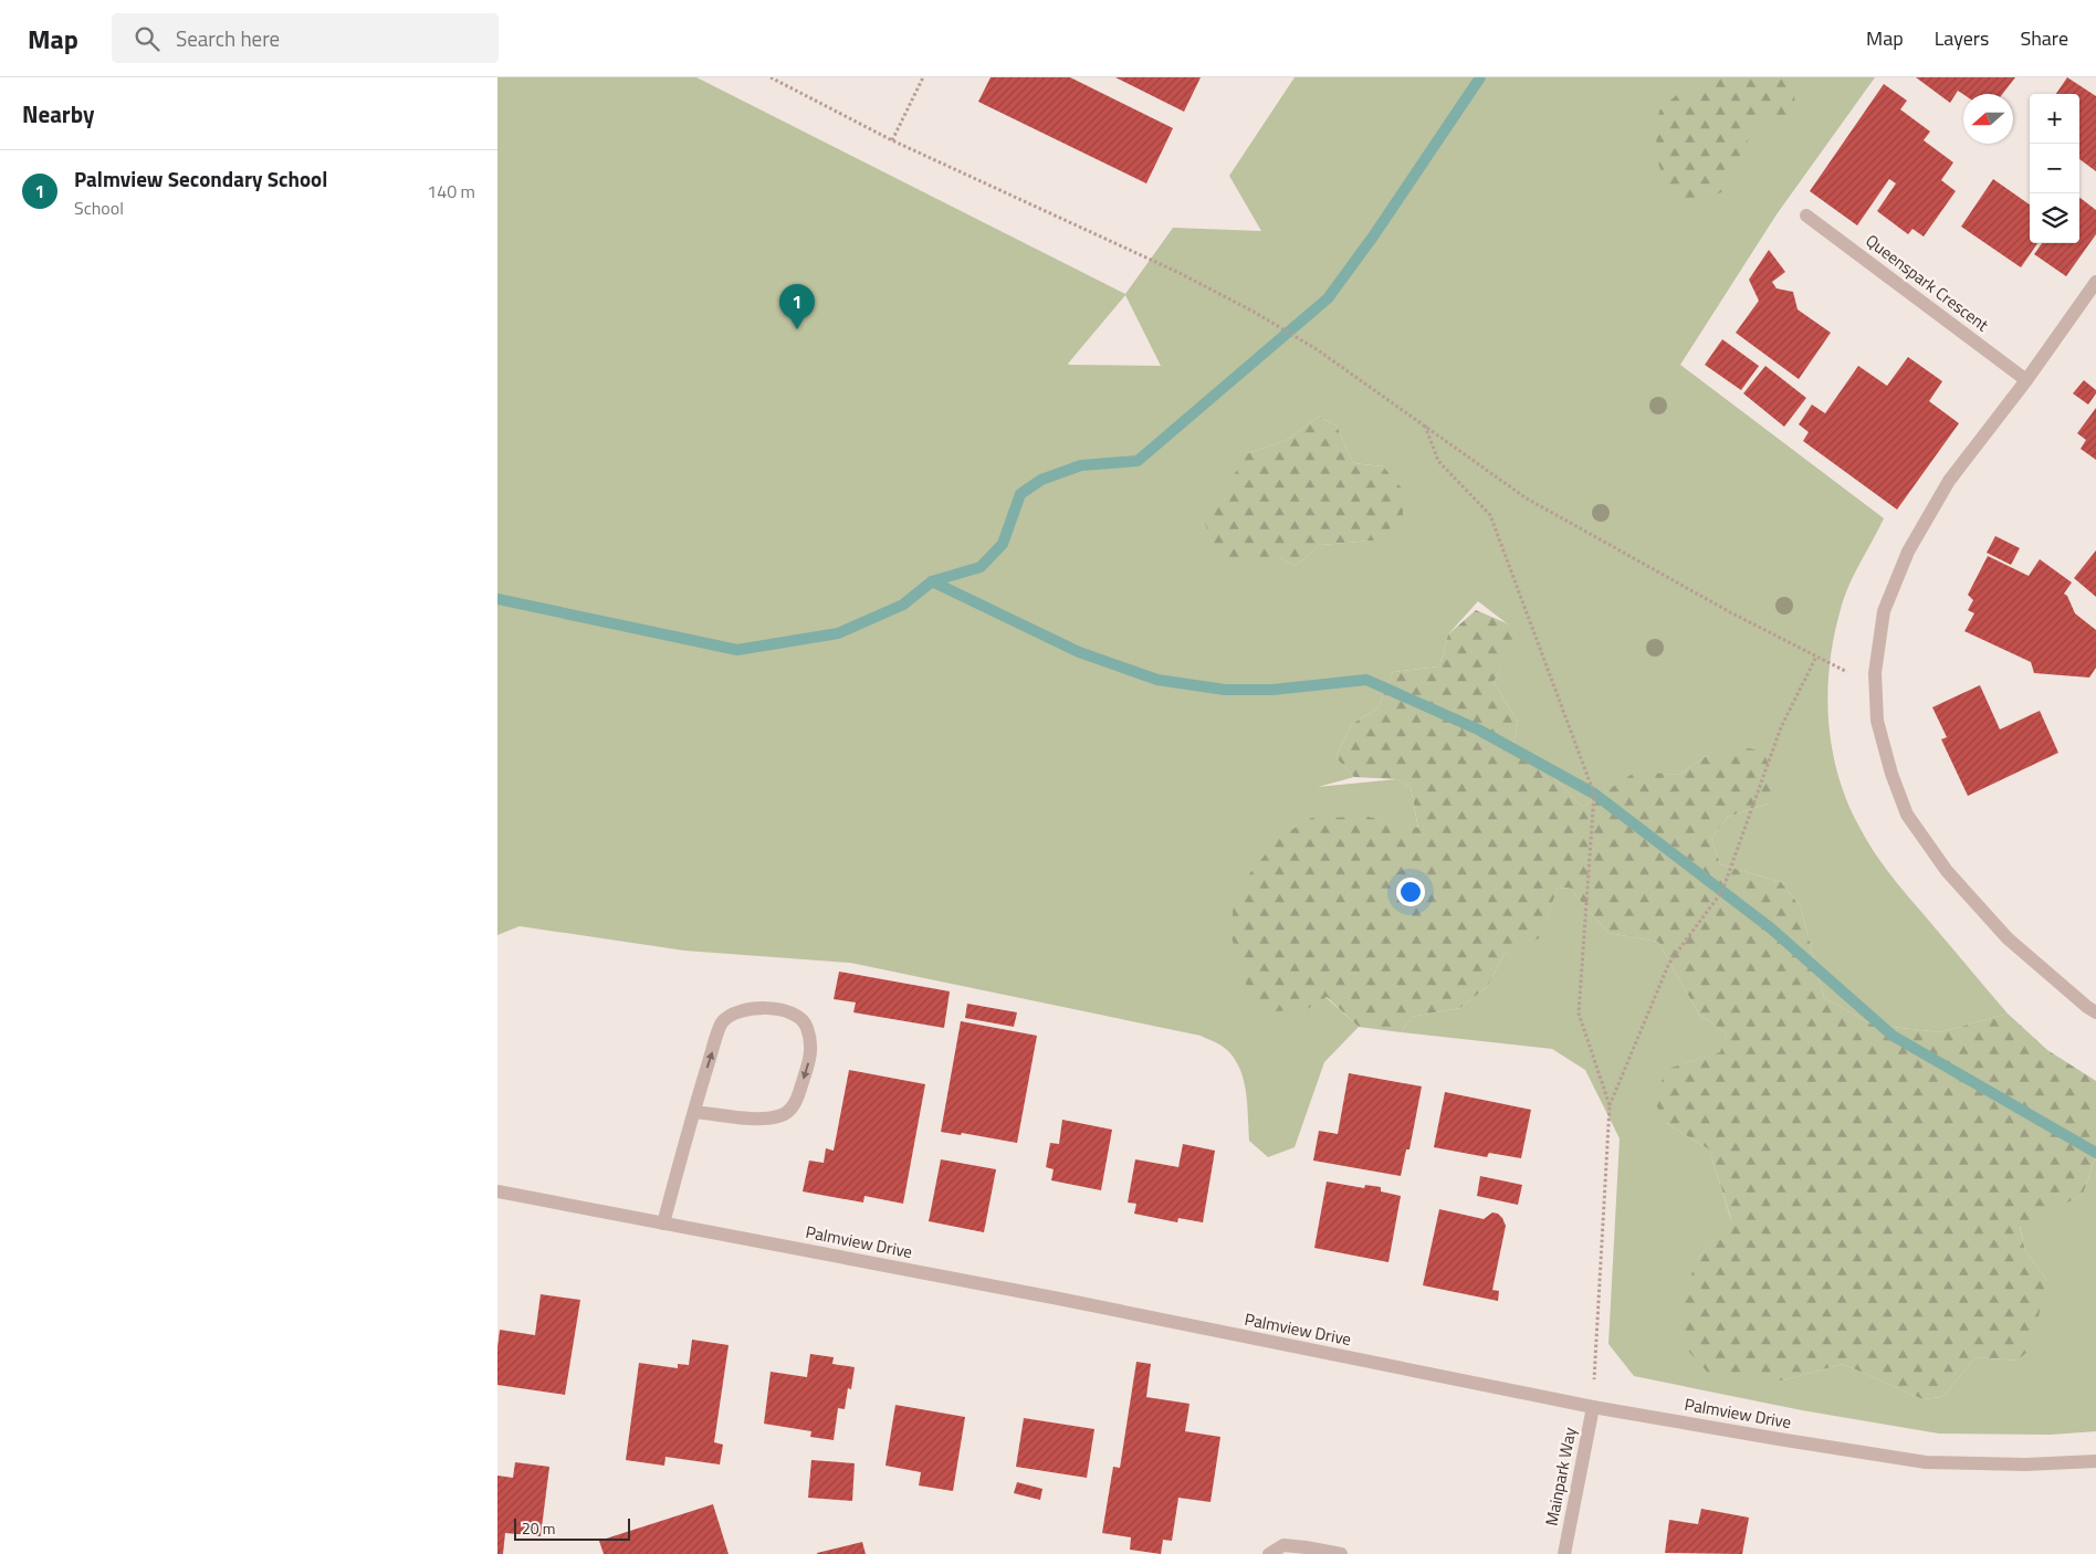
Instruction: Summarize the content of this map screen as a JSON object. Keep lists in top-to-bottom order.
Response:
{
  "streets": {
    "street": ["Queenspark Crescent", "Palmview Drive", "Mainpark Way"]
  },
  "crossings": [
    ["Palmview Drive", "Mainpark Way"]
  ],
  "scale_bar": "20 m",
  "north": "left",
  "page": {
    "header": "Map",
    "search": "Search here",
    "nav": ["Map", "Layers", "Share"],
    "heading": "Nearby",
    "map_buttons": ["+", "−"],
    "list": [
      {
        "mark": "1",
        "name": "Palmview Secondary School",
        "note": "School",
        "value": "140 m"
      }
    ],
    "pins": "1",
    "scale": "20 m"
  }
}
